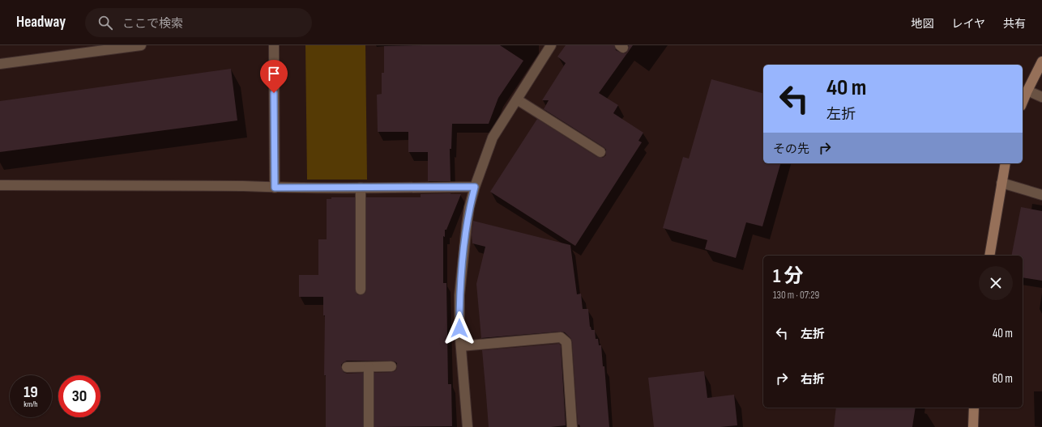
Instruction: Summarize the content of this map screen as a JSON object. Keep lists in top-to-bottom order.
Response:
{
  "page": {
    "header": "Headway",
    "search": "ここで検索",
    "nav": ["地図", "レイヤ", "共有"],
    "turn": ["40 m", "左折"],
    "then": "その先",
    "heading": ["1 分", "130 m · 07:29"],
    "list": [
      {
        "name": "左折",
        "value": "40 m"
      },
      {
        "name": "右折",
        "value": "60 m"
      }
    ],
    "speed": "19 km/h",
    "limit": "30"
  }
}
